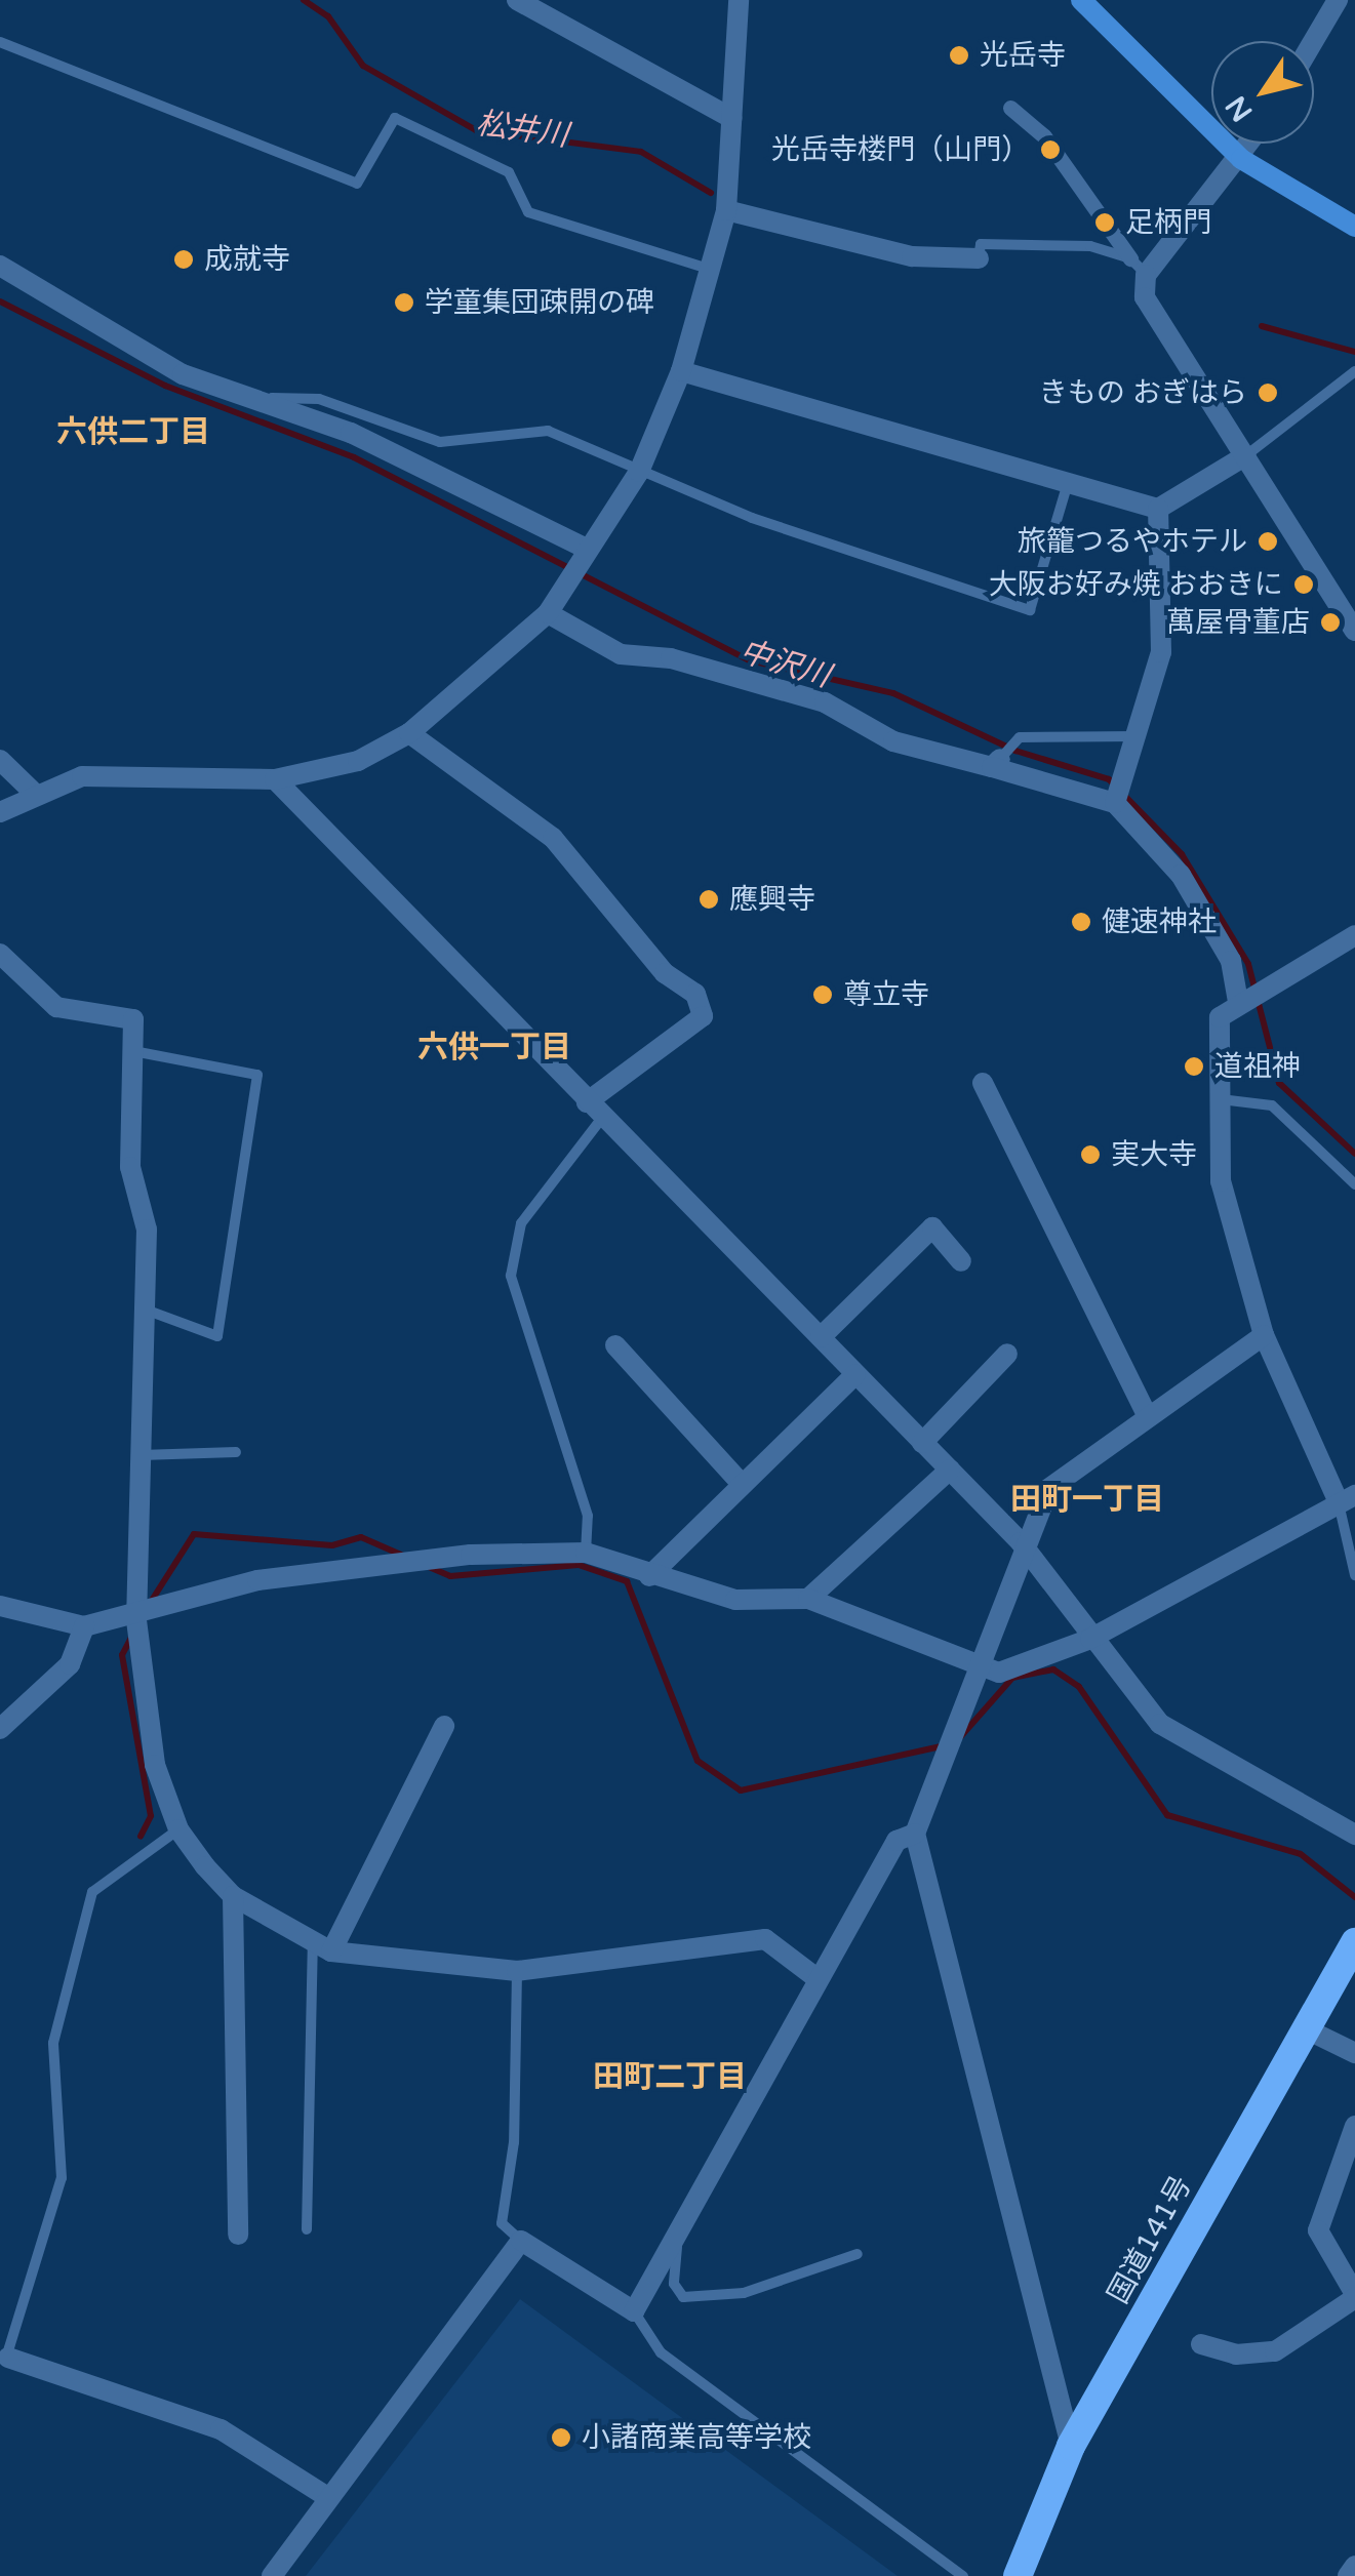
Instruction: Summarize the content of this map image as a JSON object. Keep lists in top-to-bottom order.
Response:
{
  "streets": {
    "highway": ["国道141号"]
  },
  "districts": [
    "六供二丁目",
    "六供一丁目",
    "田町一丁目",
    "田町二丁目"
  ],
  "water": ["松井川", "中沢川"],
  "places": [
    "光岳寺",
    "光岳寺楼門（山門）",
    "足柄門",
    "成就寺",
    "学童集団疎開の碑",
    "きもの おぎはら",
    "旅籠つるやホテル",
    "大阪お好み焼 おおきに",
    "萬屋骨董店",
    "應興寺",
    "健速神社",
    "尊立寺",
    "道祖神",
    "実大寺",
    "小諸商業高等学校"
  ],
  "north": "bottom left"
}
